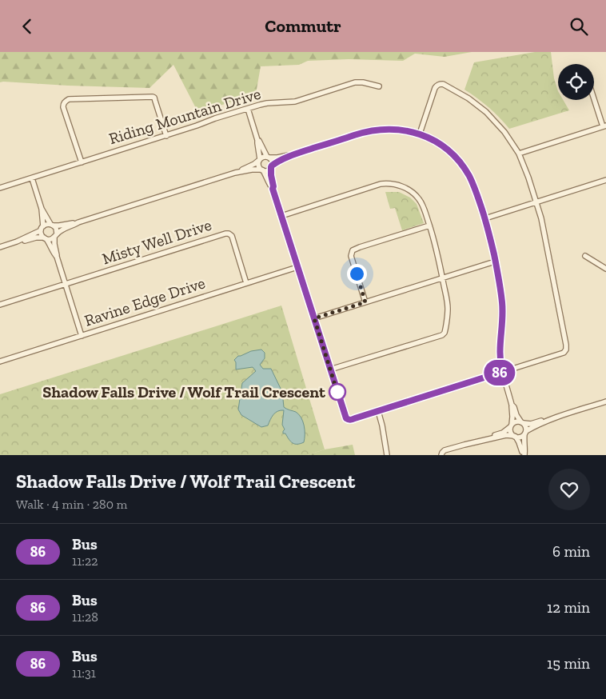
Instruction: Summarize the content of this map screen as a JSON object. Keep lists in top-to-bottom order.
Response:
{
  "streets": {
    "street": ["Riding Mountain Drive", "Misty Well Drive", "Ravine Edge Drive"]
  },
  "crossings": [
    ["Misty Well Drive", "Ravine Edge Drive"]
  ],
  "places": ["Shadow Falls Drive / Wolf Trail Crescent"],
  "lines": ["bus line 86"],
  "page": {
    "header": "Commutr",
    "on_map": "86",
    "heading": ["Shadow Falls Drive / Wolf Trail Crescent", "Walk · 4 min · 280 m"],
    "list": [
      {
        "mark": "86",
        "name": "Bus",
        "note": "11:22",
        "value": "6 min"
      },
      {
        "mark": "86",
        "name": "Bus",
        "note": "11:28",
        "value": "12 min"
      },
      {
        "mark": "86",
        "name": "Bus",
        "note": "11:31",
        "value": "15 min"
      }
    ]
  }
}
